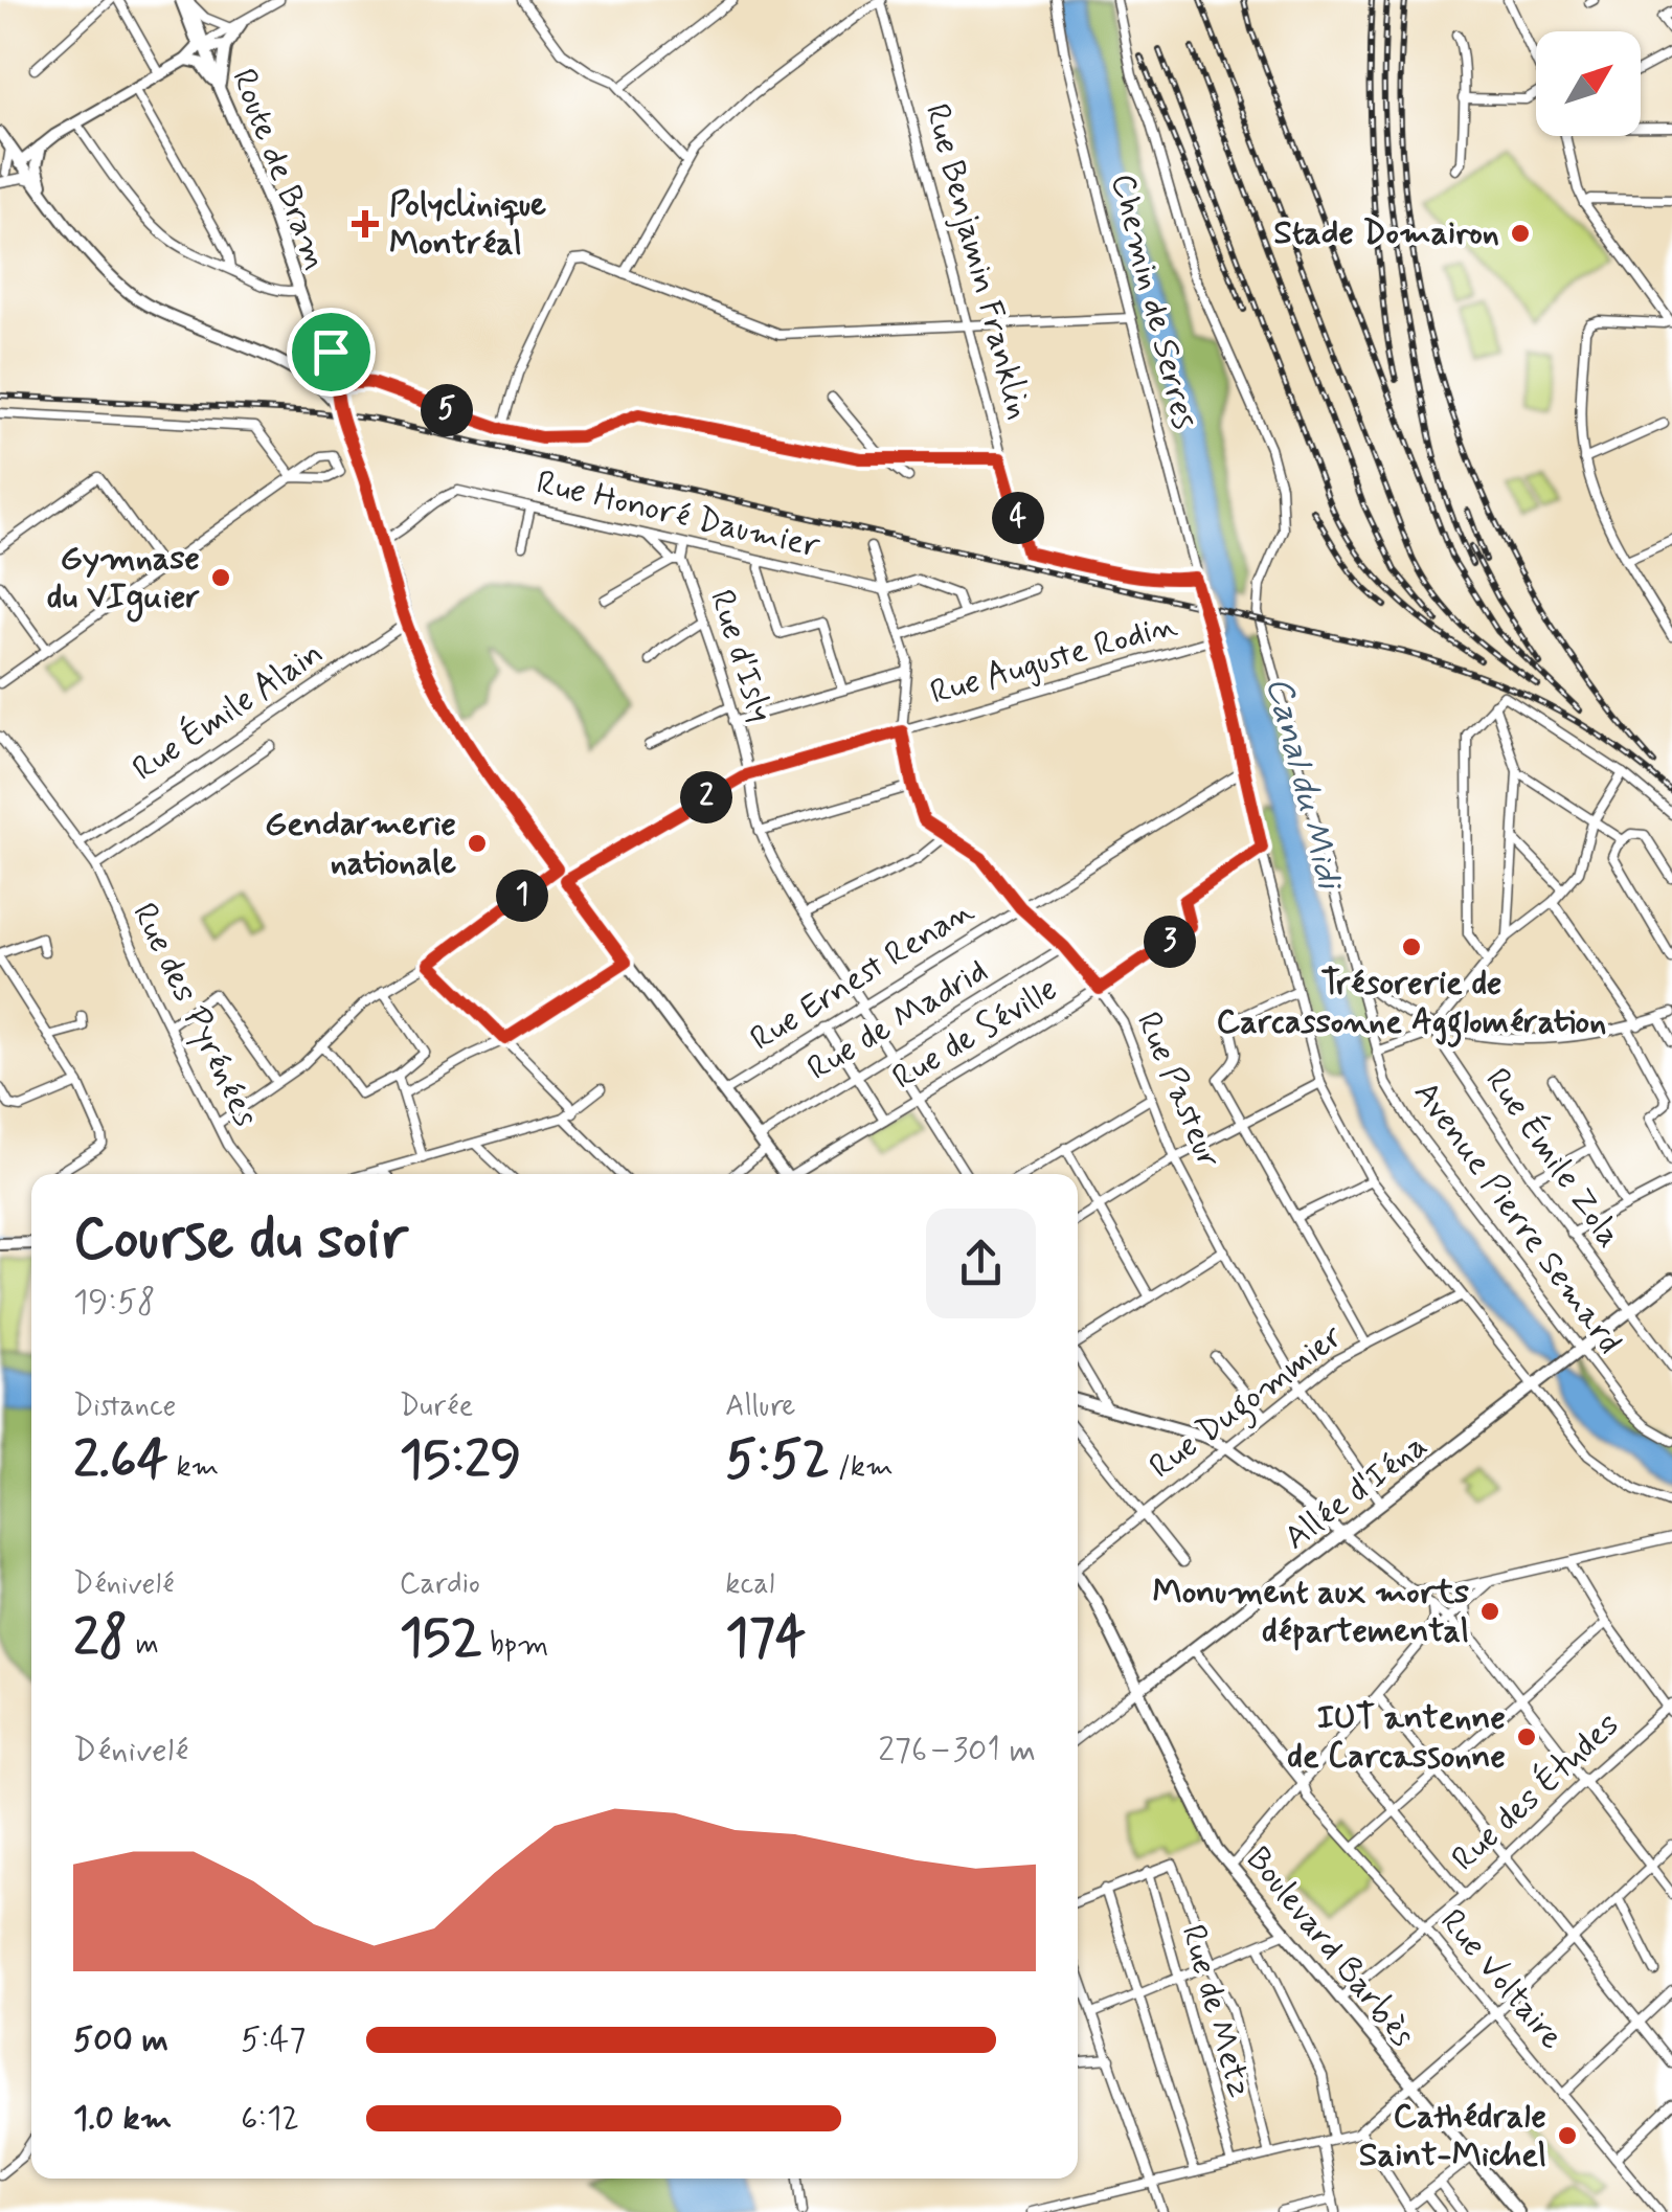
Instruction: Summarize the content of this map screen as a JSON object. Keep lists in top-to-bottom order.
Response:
{
  "streets": {
    "main road": ["Route de Bram", "Allée d'Iéna", "Boulevard Barbès"],
    "street": [
      "Rue Benjamin Franklin",
      "Chemin de Serres",
      "Rue Honoré Daumier",
      "Rue d'Isly",
      "Rue Auguste Rodin",
      "Rue Émile Alain",
      "Rue Ernest Renan",
      "Rue des Pyrénées",
      "Rue de Madrid",
      "Rue de Séville",
      "Rue Pasteur",
      "Rue Émile Zola",
      "Avenue Pierre Semard",
      "Rue Dugommier",
      "Rue des Études",
      "Rue Voltaire",
      "Rue de Metz"
    ]
  },
  "crossings": [
    ["Rue Benjamin Franklin", "Chemin de Serres"],
    ["Chemin de Serres", "Rue Auguste Rodin"],
    ["Chemin de Serres", "Rue Ernest Renan"],
    ["Chemin de Serres", "Rue de Séville"],
    ["Chemin de Serres", "Rue Dugommier"],
    ["Chemin de Serres", "Allée d'Iéna"],
    ["Rue Honoré Daumier", "Rue d'Isly"],
    ["Rue Honoré Daumier", "Rue Pasteur"],
    ["Rue d'Isly", "Rue Auguste Rodin"],
    ["Rue d'Isly", "Rue Ernest Renan"],
    ["Rue d'Isly", "Rue de Madrid"],
    ["Rue d'Isly", "Rue de Séville"],
    ["Rue Auguste Rodin", "Rue Pasteur"],
    ["Rue Émile Alain", "Rue des Pyrénées"],
    ["Rue Ernest Renan", "Rue Pasteur"],
    ["Rue de Madrid", "Rue Pasteur"],
    ["Rue de Séville", "Rue Pasteur"],
    ["Rue Pasteur", "Rue Dugommier"],
    ["Rue Pasteur", "Allée d'Iéna"],
    ["Rue Émile Zola", "Allée d'Iéna"],
    ["Avenue Pierre Semard", "Allée d'Iéna"],
    ["Allée d'Iéna", "Boulevard Barbès"],
    ["Allée d'Iéna", "Rue Voltaire"],
    ["Rue des Études", "Boulevard Barbès"],
    ["Rue des Études", "Rue Voltaire"]
  ],
  "water": ["Canal du Midi"],
  "places": {
    "health": ["Polyclinique Montréal"],
    "other": [
      "Stade Domairon",
      "Gymnase du VIguier",
      "Gendarmerie nationale",
      "Trésorerie de Carcassonne Agglomération",
      "Monument aux morts départemental",
      "IUT antenne de Carcassonne",
      "Cathédrale Saint-Michel"
    ]
  },
  "north": "top right",
  "page": {
    "pins": [
      "5",
      "4",
      "2",
      "1",
      "3"
    ],
    "heading": ["Course du soir", "19:58"],
    "stats": [
      ["Distance", "2.64 km"],
      ["Durée", "15:29"],
      ["Allure", "5:52 /km"],
      ["Dénivelé", "28 m"],
      ["Cardio", "152 bpm"],
      ["kcal", "174"]
    ],
    "chart": ["Dénivelé", "276–301 m"],
    "list": [
      {
        "name": "500 m",
        "note": "5:47"
      },
      {
        "name": "1.0 km",
        "note": "6:12"
      }
    ]
  }
}
